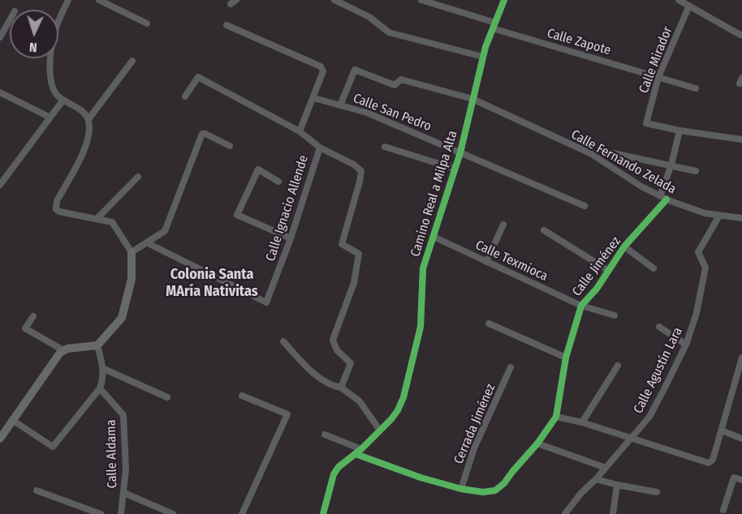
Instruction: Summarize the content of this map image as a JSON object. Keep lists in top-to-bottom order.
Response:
{
  "streets": {
    "street": [
      "Calle Zapote",
      "Calle Mirador",
      "Calle San Pedro",
      "Calle Fernando Zelada",
      "Camino Real a Milpa Alta",
      "Calle Ignacio Allende",
      "Calle Texmioca",
      "Calle Jiménez",
      "Calle Agustín Lara",
      "Cerrada Jiménez",
      "Calle Aldama"
    ]
  },
  "crossings": [
    ["Calle Zapote", "Calle Mirador"],
    ["Calle Zapote", "Camino Real a Milpa Alta"],
    ["Calle Mirador", "Calle Jiménez"],
    ["Calle San Pedro", "Calle Fernando Zelada"],
    ["Calle San Pedro", "Camino Real a Milpa Alta"],
    ["Calle Fernando Zelada", "Camino Real a Milpa Alta"],
    ["Calle Fernando Zelada", "Calle Jiménez"],
    ["Calle Fernando Zelada", "Calle Agustín Lara"],
    ["Camino Real a Milpa Alta", "Calle Texmioca"],
    ["Calle Texmioca", "Calle Jiménez"]
  ],
  "districts": ["Colonia Santa MAría Nativitas"],
  "north": "bottom"
}
